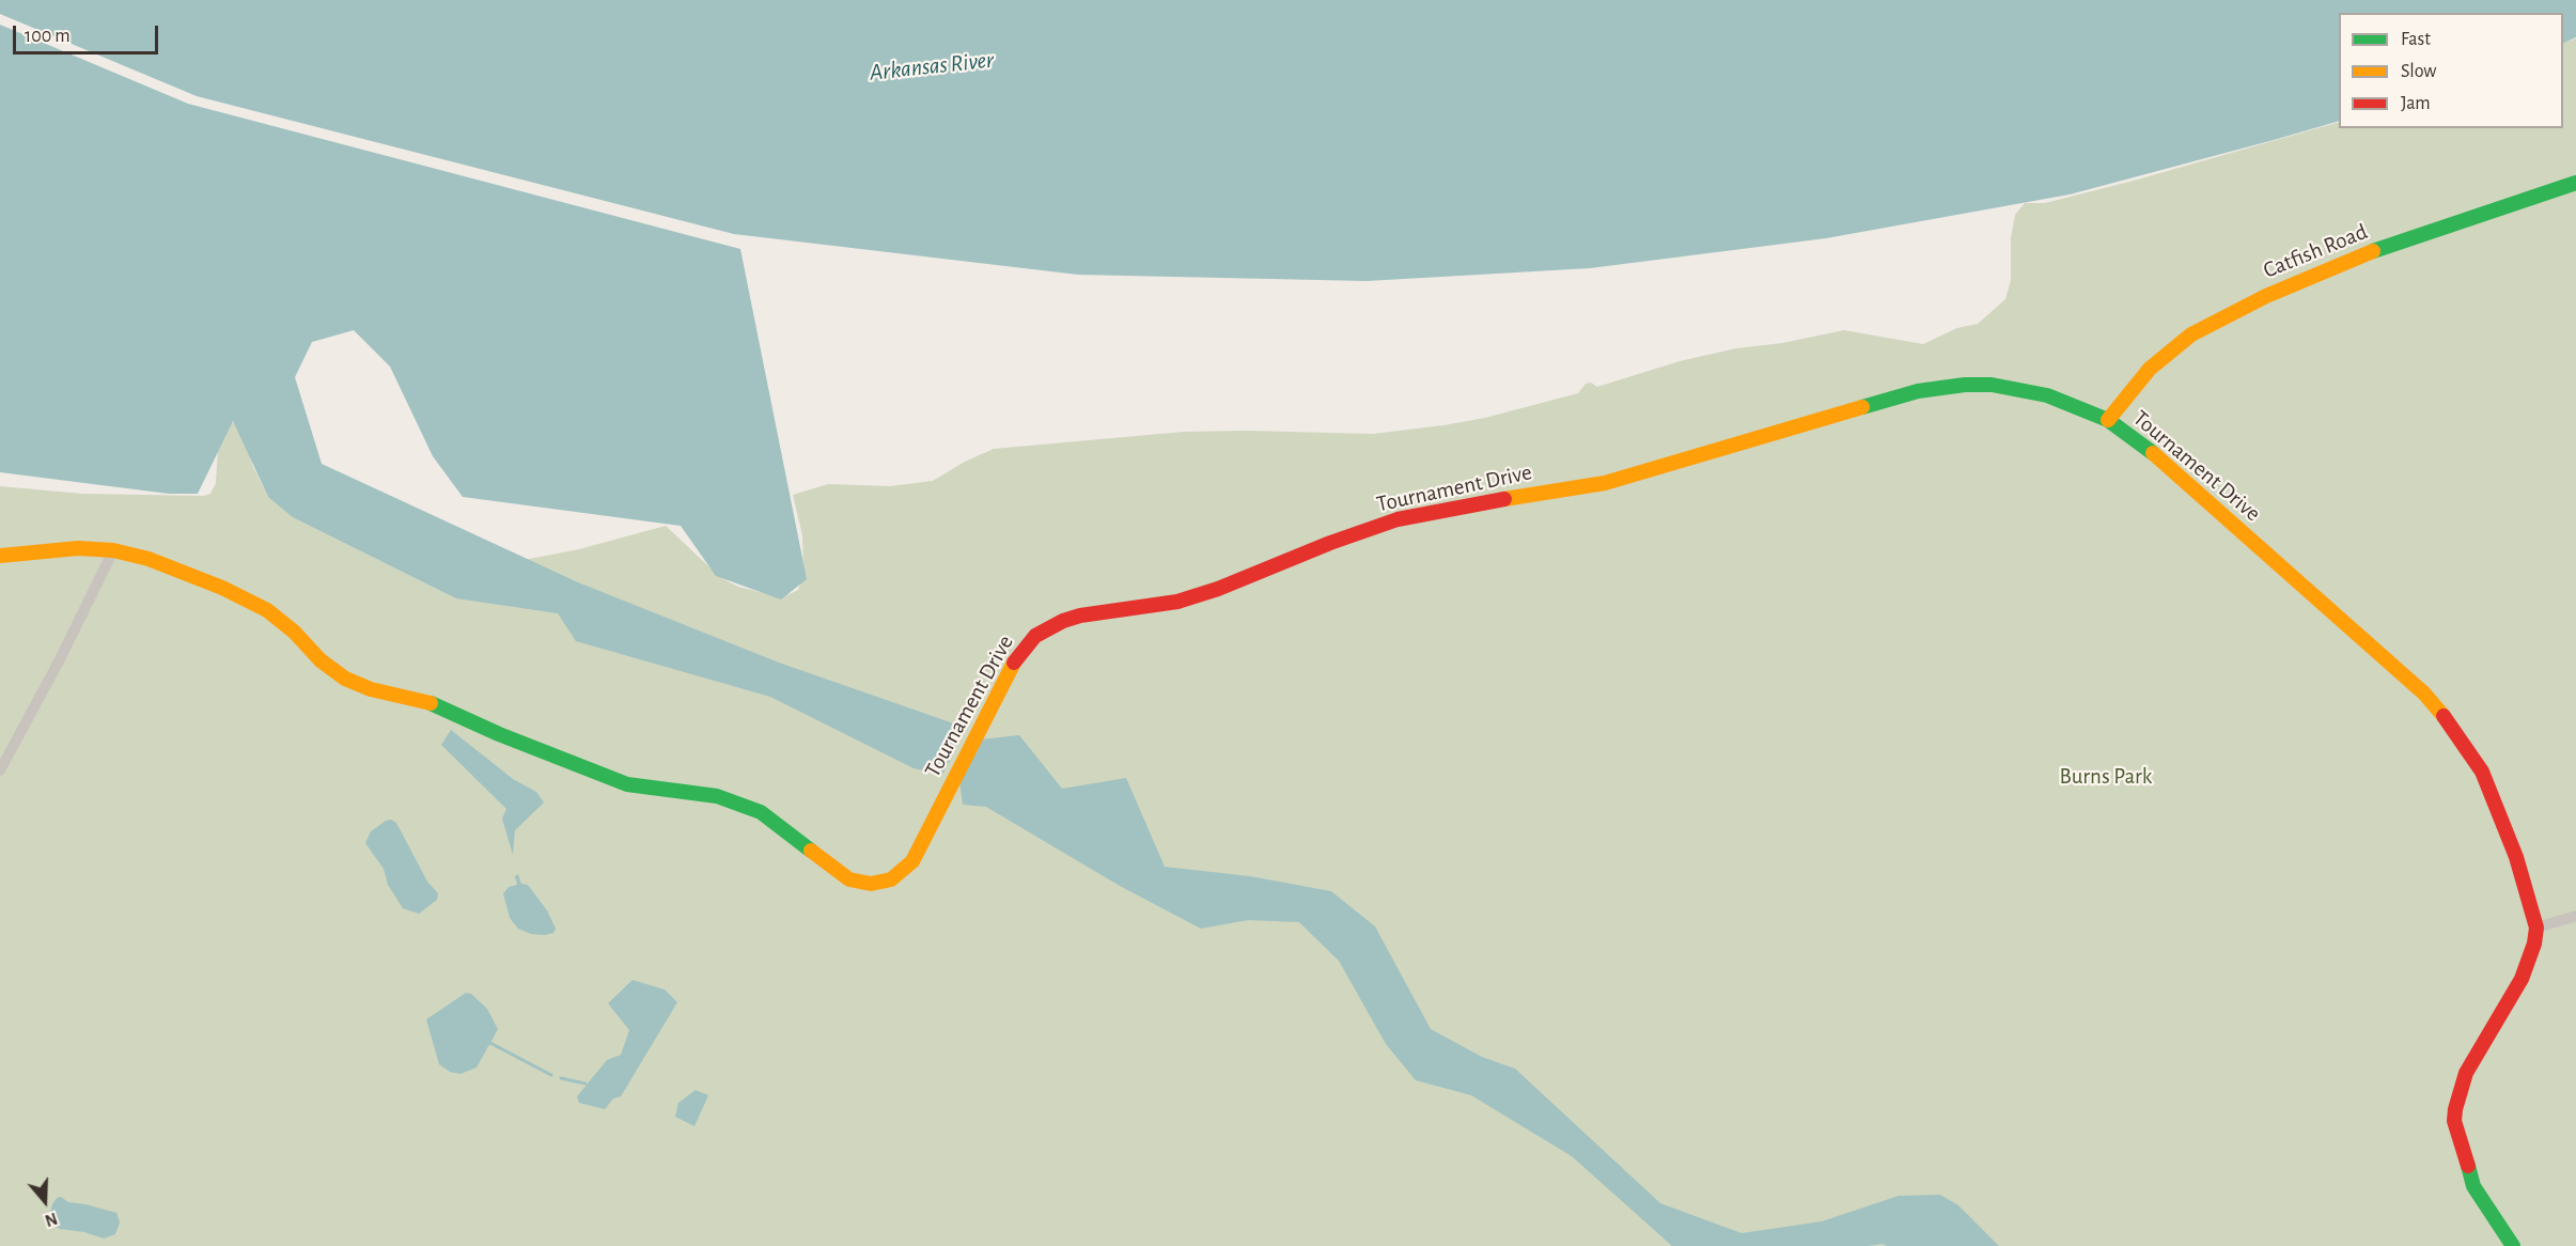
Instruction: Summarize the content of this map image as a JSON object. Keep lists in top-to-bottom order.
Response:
{
  "streets": {
    "street": ["Catfish Road", "Tournament Drive"]
  },
  "crossings": [
    ["Catfish Road", "Tournament Drive"]
  ],
  "water": ["Arkansas River"],
  "parks": ["Burns Park"],
  "legend": ["Fast", "Slow", "Jam"],
  "scale_bar": "100 m",
  "north": "bottom"
}
